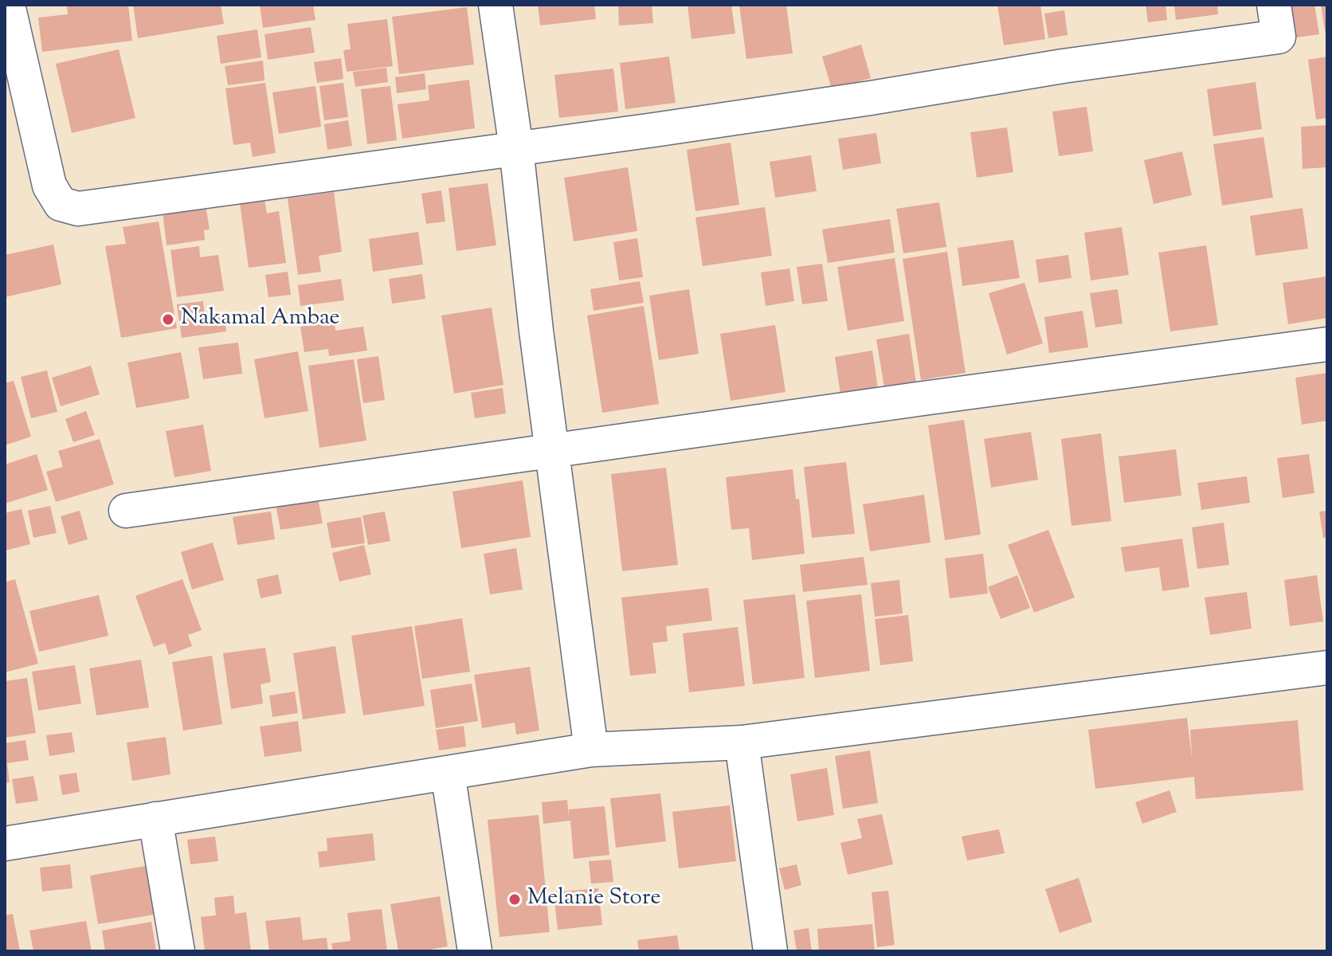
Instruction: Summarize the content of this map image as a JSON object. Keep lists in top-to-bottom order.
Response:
{
  "places": ["Nakamal Ambae", "Melanie Store"]
}
